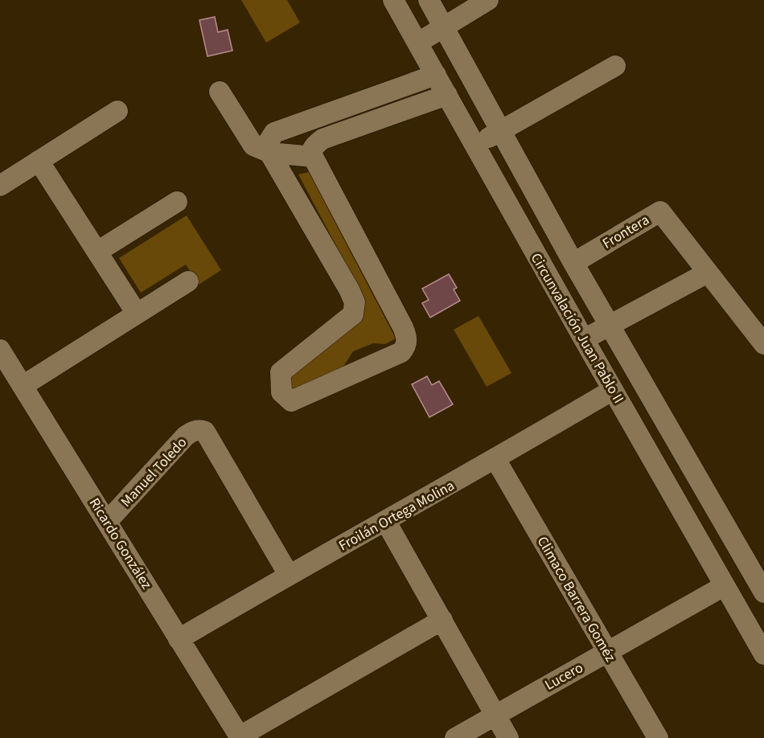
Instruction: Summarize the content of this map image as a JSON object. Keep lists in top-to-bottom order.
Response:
{
  "streets": {
    "street": [
      "Frontera",
      "Circunvalación Juan Pablo II",
      "Manuel Toledo",
      "Froilán Ortega Molina",
      "Ricardo González",
      "Climaco Barrera Goméz",
      "Lucero"
    ]
  },
  "crossings": [
    ["Frontera", "Circunvalación Juan Pablo II"],
    ["Circunvalación Juan Pablo II", "Froilán Ortega Molina"],
    ["Circunvalación Juan Pablo II", "Lucero"],
    ["Manuel Toledo", "Froilán Ortega Molina"],
    ["Manuel Toledo", "Ricardo González"],
    ["Froilán Ortega Molina", "Ricardo González"],
    ["Froilán Ortega Molina", "Climaco Barrera Goméz"],
    ["Climaco Barrera Goméz", "Lucero"]
  ]
}
